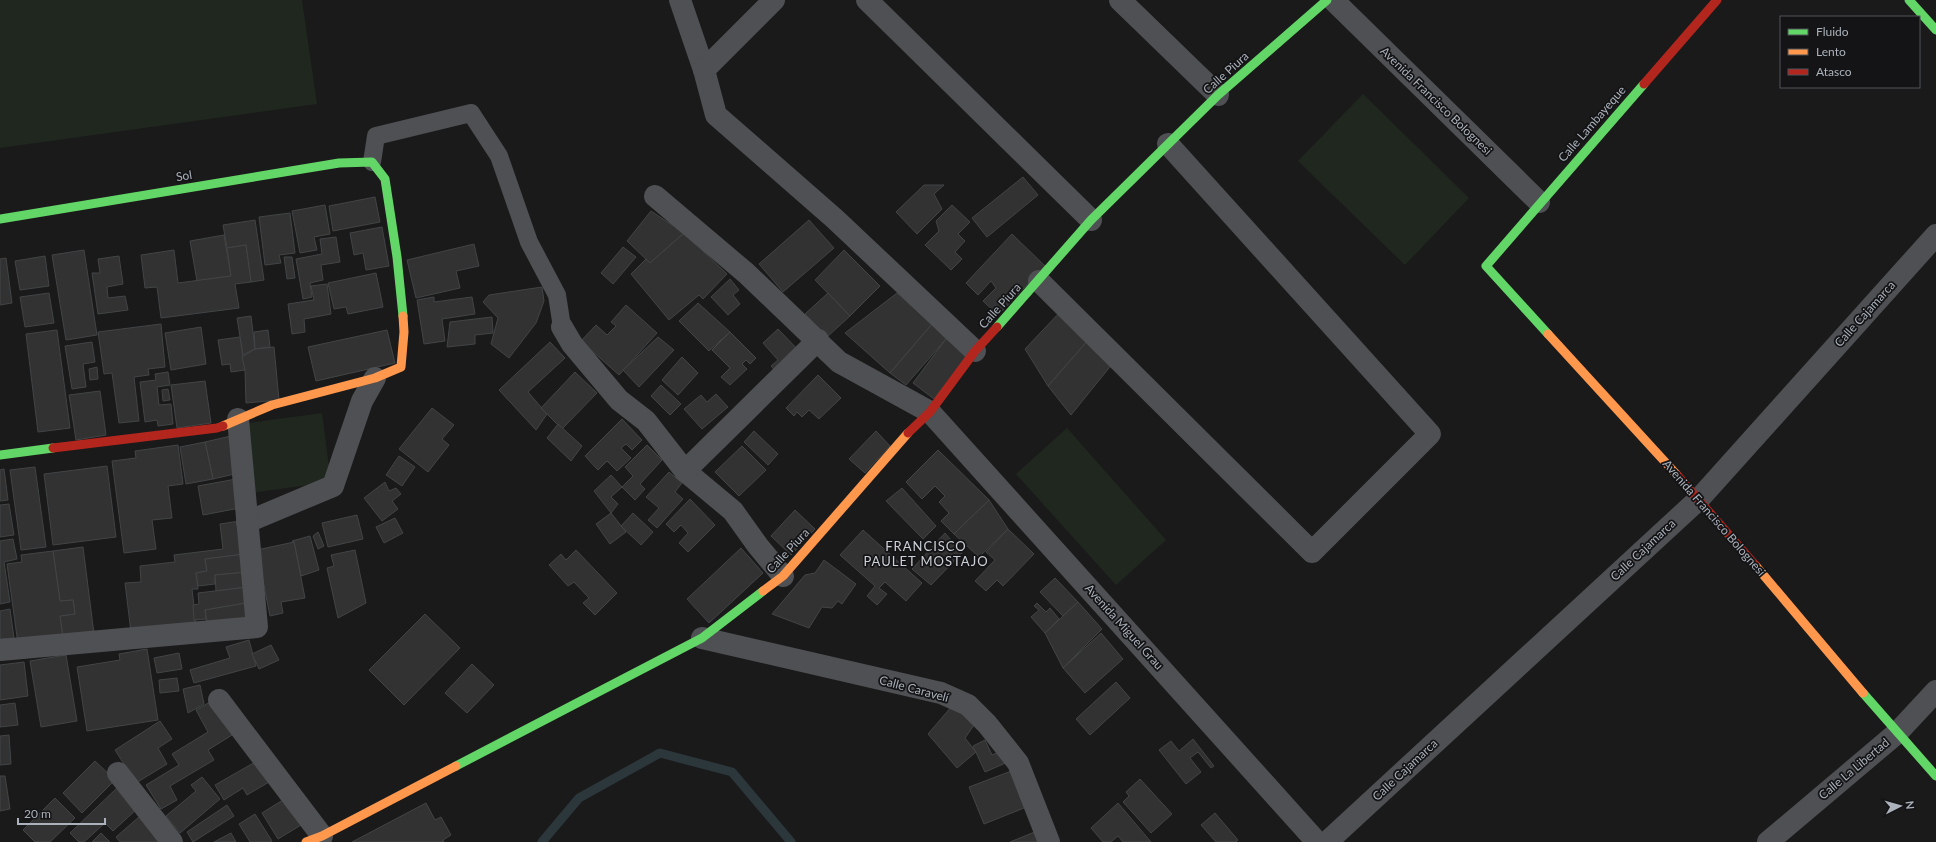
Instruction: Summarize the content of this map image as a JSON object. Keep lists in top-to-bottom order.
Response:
{
  "streets": {
    "street": [
      "Calle Piura",
      "Avenida Francisco Bolognesi",
      "Calle Lambayeque",
      "Sol",
      "Calle Cajamarca",
      "Avenida Miguel Grau",
      "Calle Caravelí",
      "Calle La Libertad"
    ]
  },
  "crossings": [
    ["Calle Piura", "Avenida Miguel Grau"],
    ["Calle Piura", "Calle Caravelí"],
    ["Avenida Francisco Bolognesi", "Calle Lambayeque"],
    ["Avenida Francisco Bolognesi", "Calle Cajamarca"],
    ["Avenida Francisco Bolognesi", "Calle La Libertad"]
  ],
  "districts": ["FRANCISCO PAULET MOSTAJO"],
  "legend": ["Fluido", "Lento", "Atasco"],
  "scale_bar": "20 m",
  "north": "right"
}
